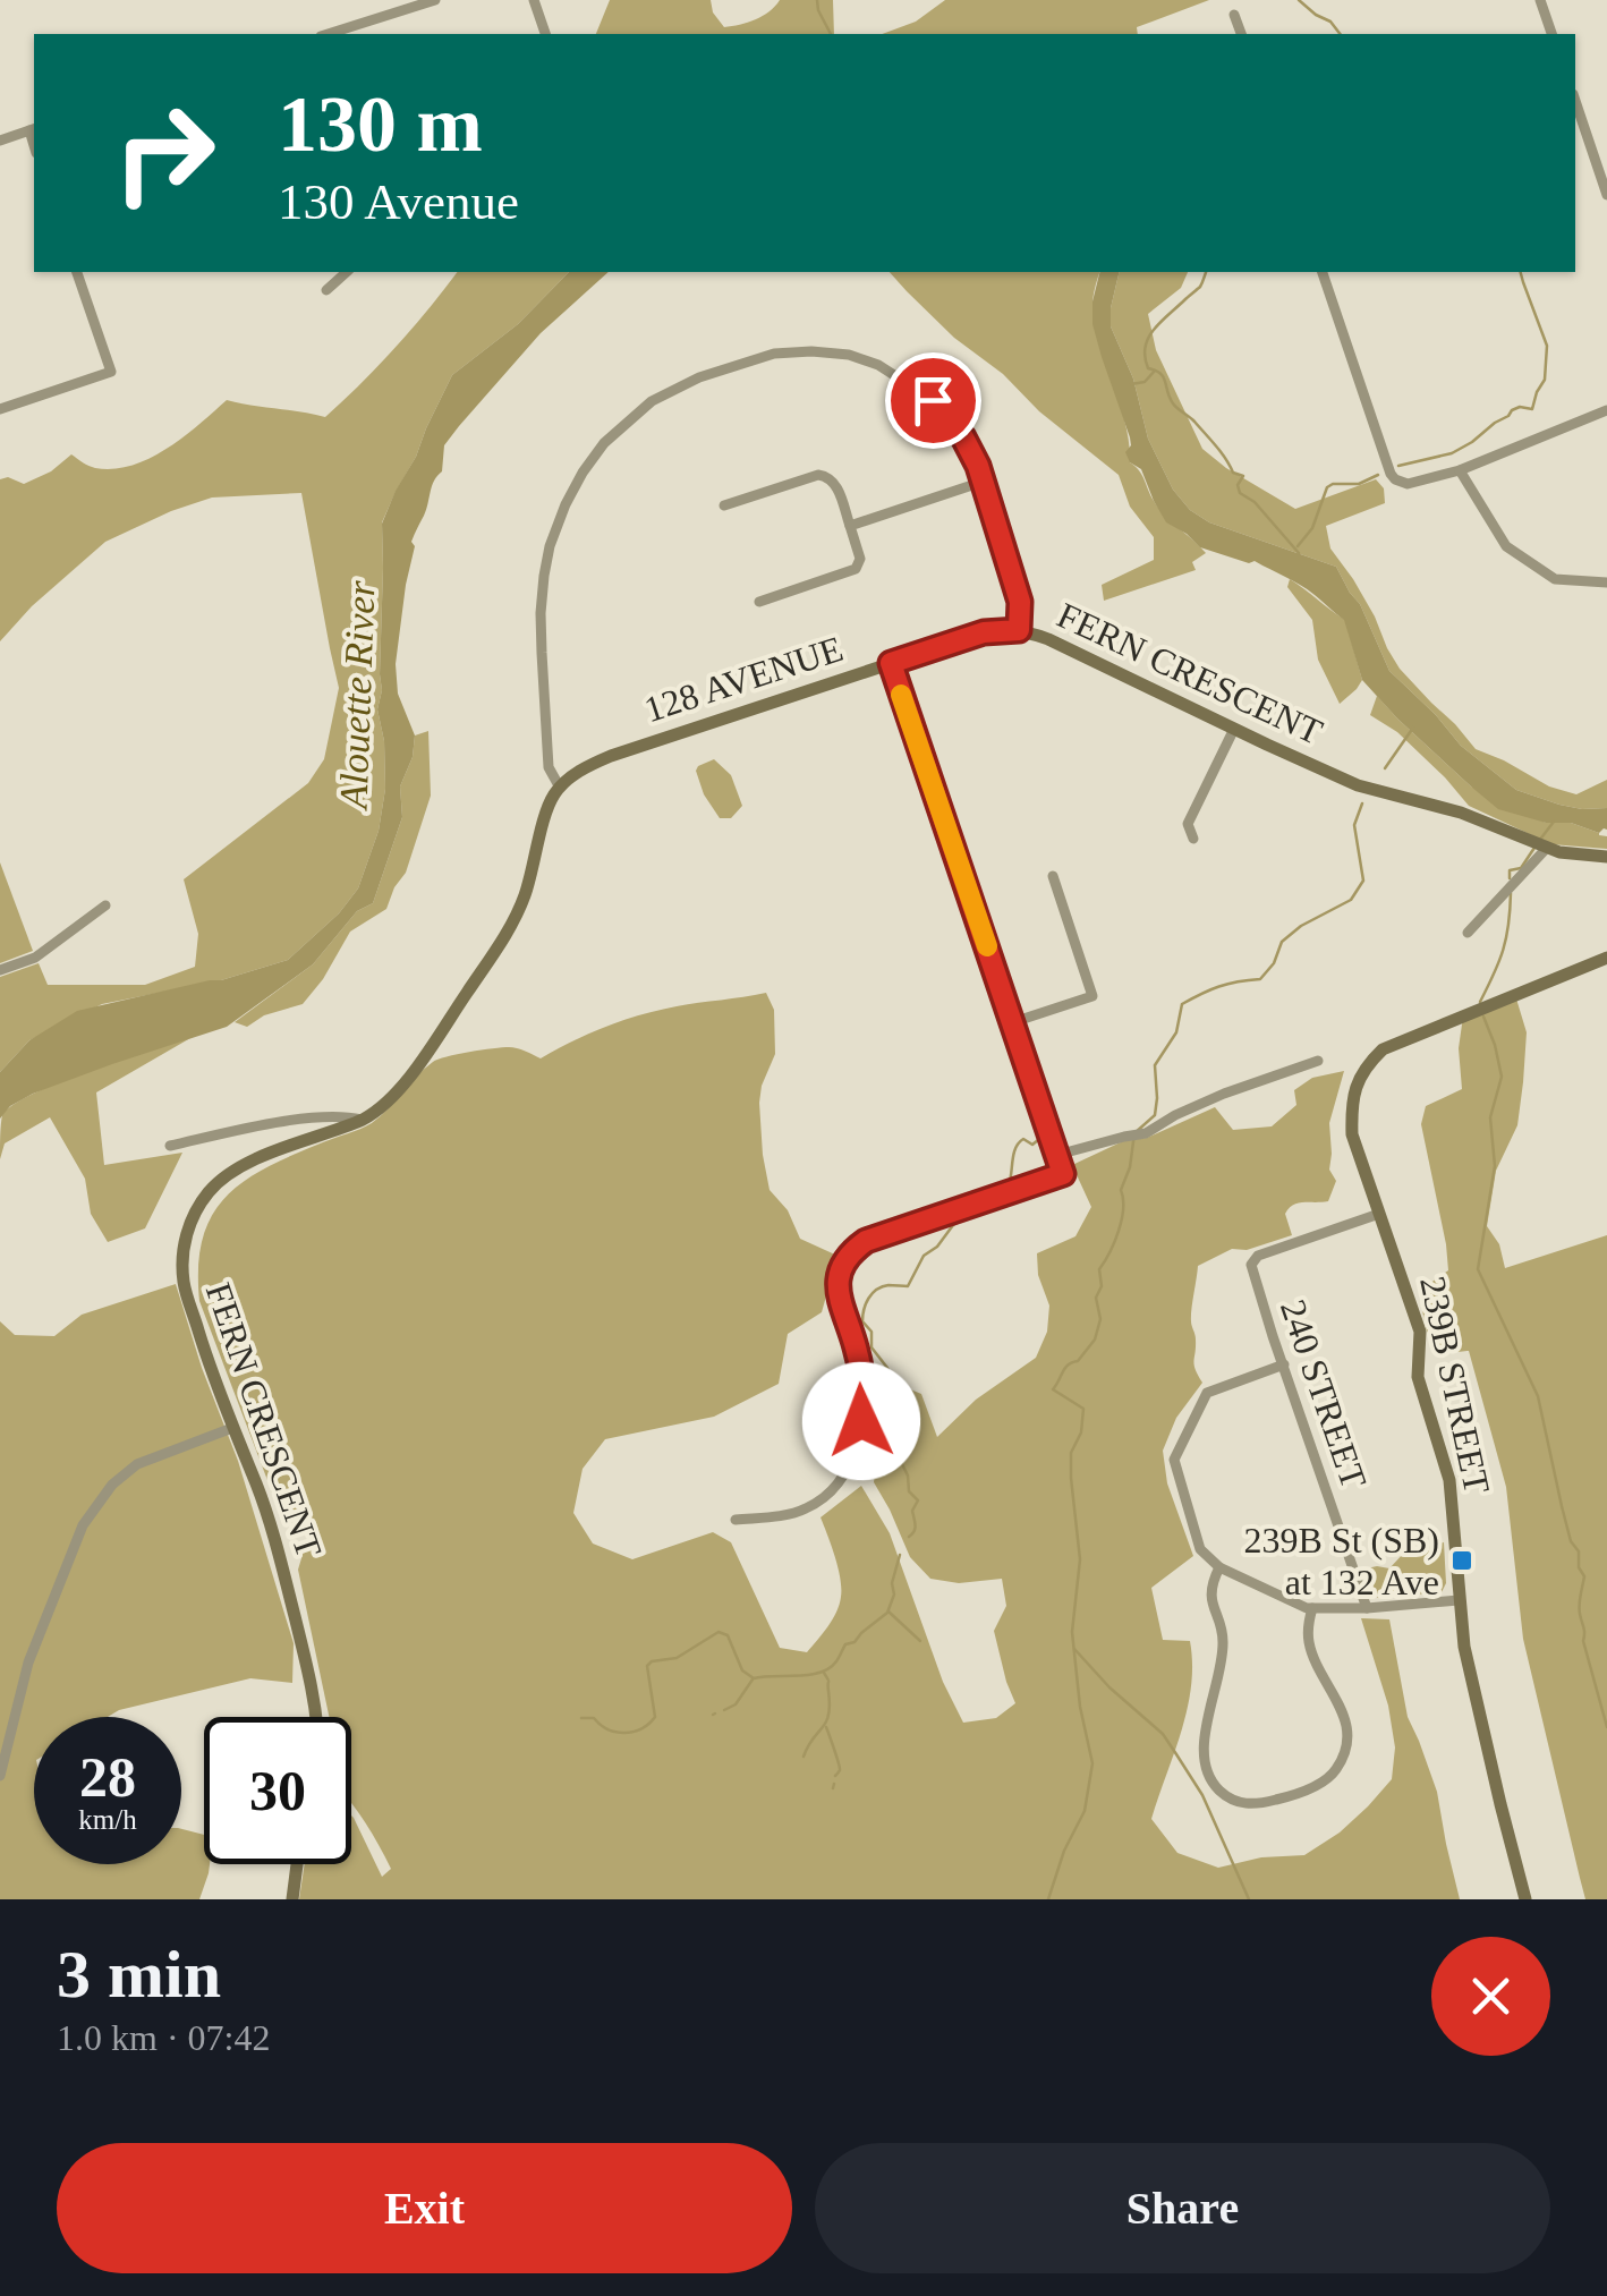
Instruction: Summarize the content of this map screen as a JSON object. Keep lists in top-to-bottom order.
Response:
{
  "streets": {
    "street": [
      "FERN CRESCENT",
      "128 AVENUE",
      "239B STREET",
      "240 STREET"
    ]
  },
  "crossings": [
    ["FERN CRESCENT", "128 AVENUE"],
    ["239B STREET", "240 STREET"]
  ],
  "water": ["Alouette River"],
  "places": {
    "transit": ["239B St (SB) at 132 Ave"]
  },
  "page": {
    "turn": ["130 m", "130 Avenue"],
    "speed": "28 km/h",
    "limit": "30",
    "heading": ["3 min", "1.0 km · 07:42"],
    "buttons": ["Exit", "Share"]
  }
}
